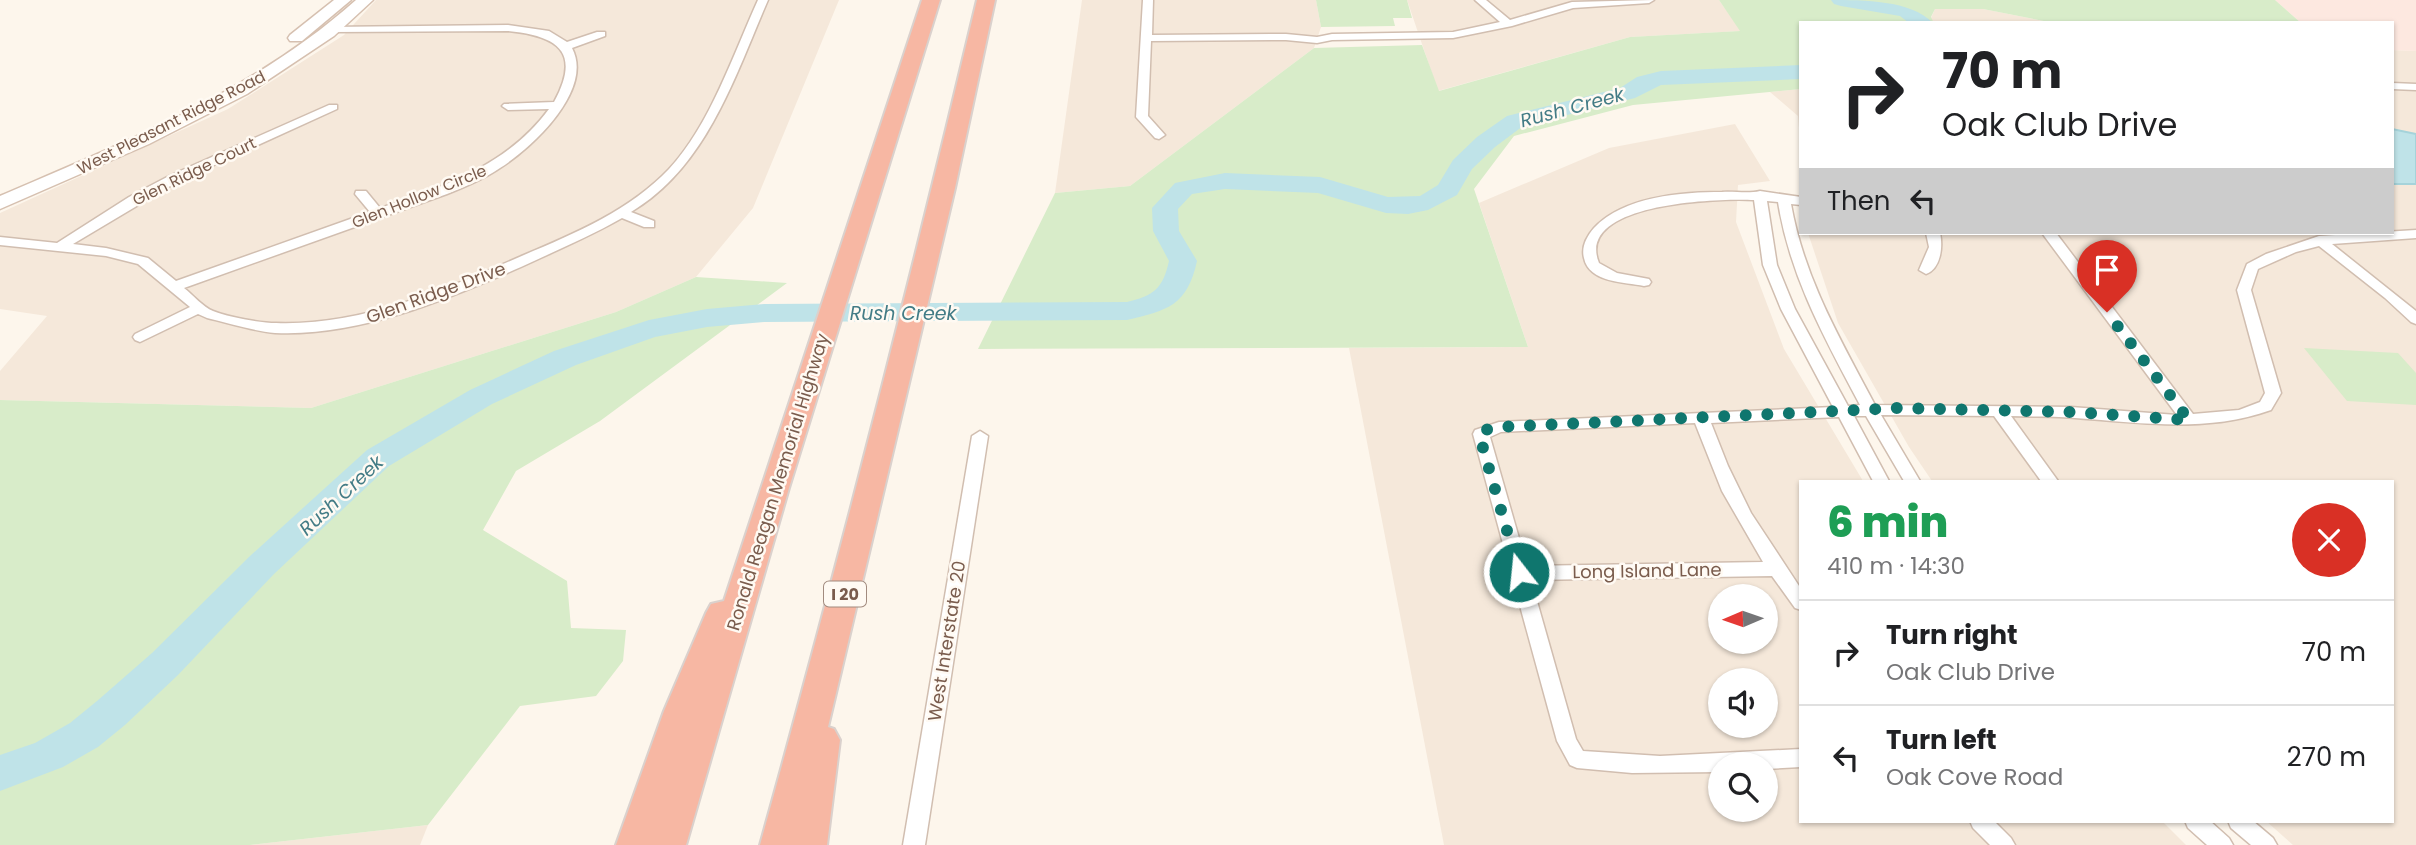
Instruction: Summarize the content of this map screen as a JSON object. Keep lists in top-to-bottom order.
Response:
{
  "streets": {
    "highway": ["Ronald Reagan Memorial Highway", "I 20"],
    "main road": ["West Pleasant Ridge Road"],
    "street": [
      "Glen Ridge Court",
      "Glen Hollow Circle",
      "Glen Ridge Drive",
      "Long Island Lane",
      "West Interstate 20"
    ]
  },
  "crossings": [
    ["Glen Ridge Court", "Glen Ridge Drive"],
    ["Glen Hollow Circle", "Glen Ridge Drive"]
  ],
  "water": ["Rush Creek"],
  "north": "left",
  "page": {
    "turn": ["70 m", "Oak Club Drive"],
    "then": "Then",
    "heading": ["6 min", "410 m · 14:30"],
    "list": [
      {
        "name": "Turn right",
        "note": "Oak Club Drive",
        "value": "70 m"
      },
      {
        "name": "Turn left",
        "note": "Oak Cove Road",
        "value": "270 m"
      }
    ]
  }
}
